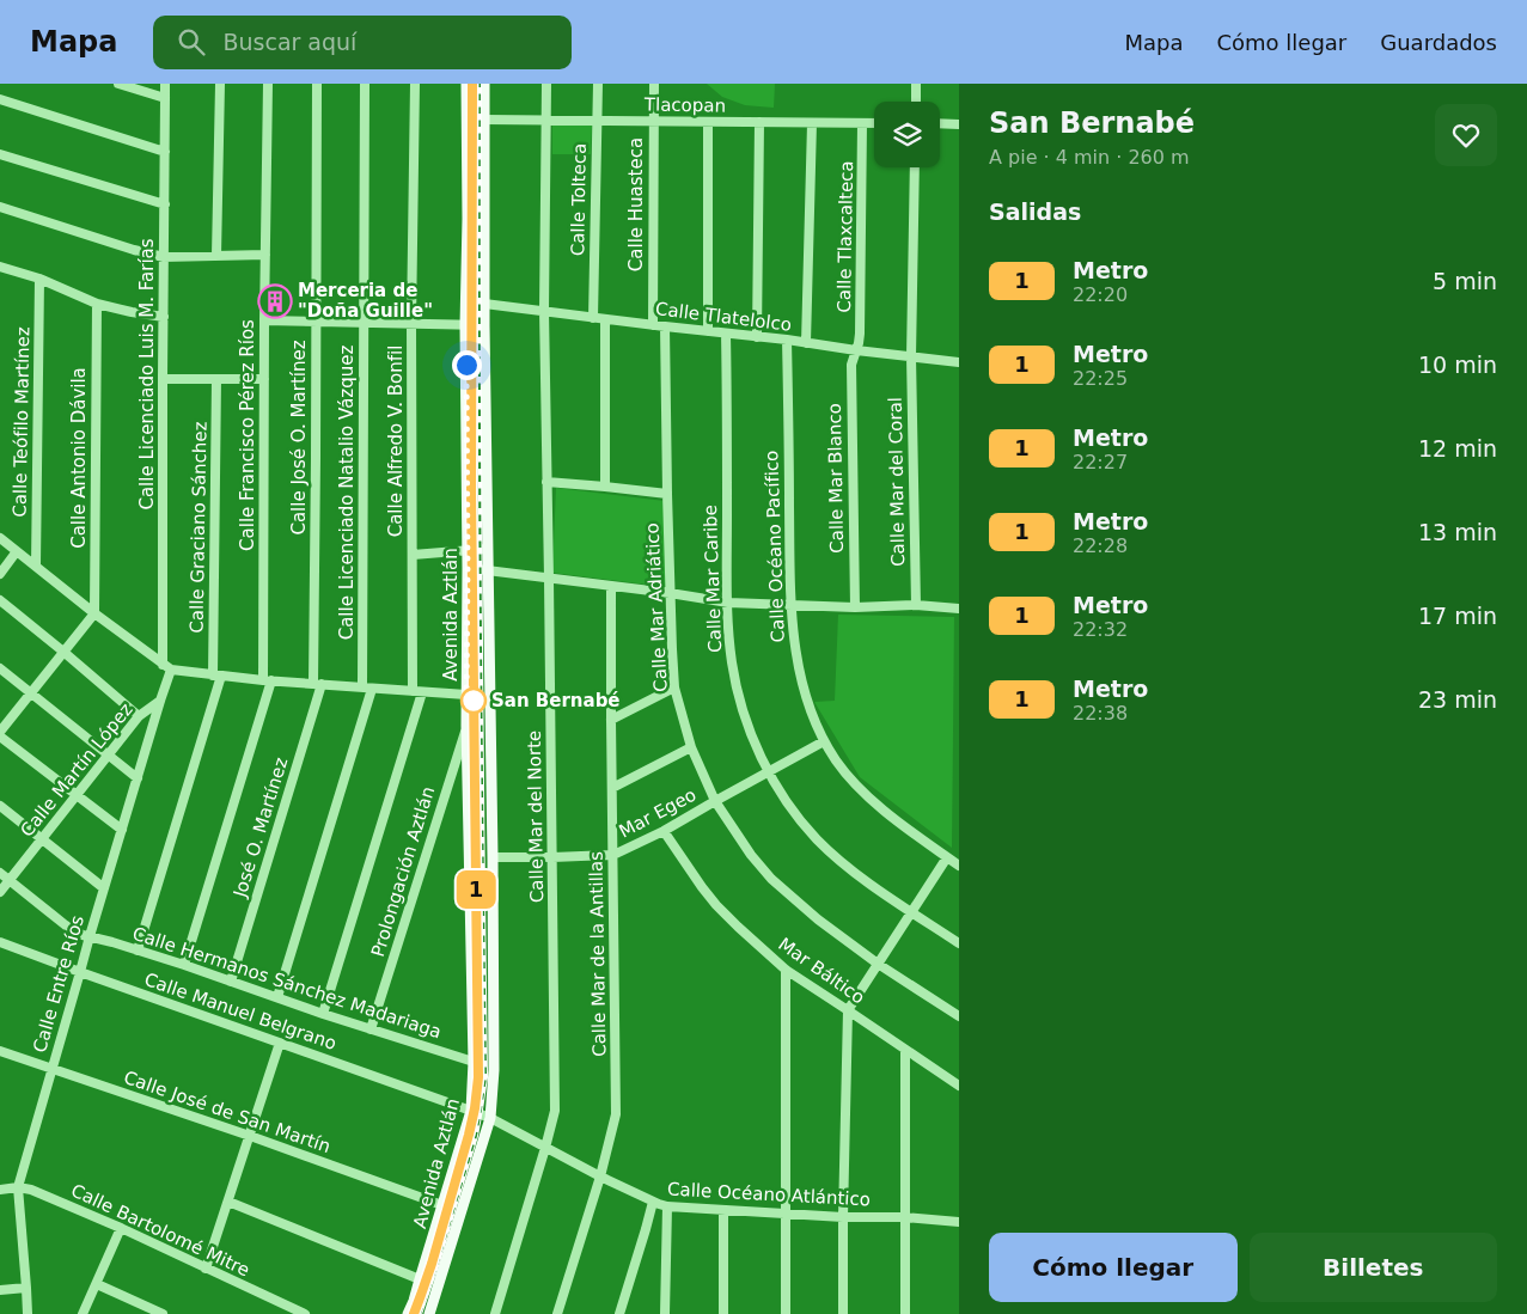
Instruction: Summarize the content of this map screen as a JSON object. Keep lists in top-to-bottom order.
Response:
{
  "streets": {
    "main road": ["Avenida Aztlán"],
    "street": [
      "Tlacopan",
      "Calle Tolteca",
      "Calle Huasteca",
      "Calle Tlaxcalteca",
      "Calle Tlatelolco",
      "Calle Licenciado Luis M. Farías",
      "Calle Teófilo Martínez",
      "Calle Francisco Pérez Ríos",
      "Calle José O. Martínez",
      "Calle Alfredo V. Bonfil",
      "Calle Antonio Dávila",
      "Calle Mar Blanco",
      "Calle Mar del Coral",
      "Calle Licenciado Natalio Vázquez",
      "Calle Graciano Sánchez",
      "Calle Océano Pacífico",
      "Calle Mar Caribe",
      "Calle Mar Adriático",
      "Calle Martín López",
      "Mar Egeo",
      "Calle Mar del Norte",
      "José O. Martínez",
      "Prolongación Aztlán",
      "Calle Mar de la Antillas",
      "Mar Báltico",
      "Calle Hermanos Sánchez Madariaga",
      "Calle Entre Ríos",
      "Calle Manuel Belgrano",
      "Calle José de San Martín",
      "Calle Océano Atlántico",
      "Calle Bartolomé Mitre"
    ]
  },
  "crossings": [
    ["Tlacopan", "Calle Tolteca"],
    ["Tlacopan", "Calle Huasteca"],
    ["Tlacopan", "Calle Tlaxcalteca"],
    ["Tlacopan", "Avenida Aztlán"],
    ["Tlacopan", "Calle Mar del Norte"],
    ["Calle Tolteca", "Calle Tlatelolco"],
    ["Calle Huasteca", "Calle Tlatelolco"],
    ["Calle Tlaxcalteca", "Calle Tlatelolco"],
    ["Calle Tlaxcalteca", "Calle Mar Blanco"],
    ["Calle Tlatelolco", "Calle Mar Blanco"],
    ["Calle Tlatelolco", "Calle Mar del Coral"],
    ["Calle Tlatelolco", "Calle Océano Pacífico"],
    ["Calle Tlatelolco", "Calle Mar Caribe"],
    ["Calle Tlatelolco", "Calle Mar Adriático"],
    ["Calle Tlatelolco", "Avenida Aztlán"],
    ["Calle Tlatelolco", "Calle Mar del Norte"],
    ["Calle Licenciado Luis M. Farías", "Calle Entre Ríos"],
    ["Calle Francisco Pérez Ríos", "Calle Hermanos Sánchez Madariaga"],
    ["Calle José O. Martínez", "José O. Martínez"],
    ["Calle Alfredo V. Bonfil", "Calle Hermanos Sánchez Madariaga"],
    ["Calle Licenciado Natalio Vázquez", "Calle Hermanos Sánchez Madariaga"],
    ["Calle Graciano Sánchez", "Calle Hermanos Sánchez Madariaga"],
    ["Calle Océano Pacífico", "Mar Egeo"],
    ["Calle Mar Caribe", "Mar Egeo"],
    ["Calle Mar Adriático", "Mar Egeo"],
    ["Avenida Aztlán", "Mar Egeo"],
    ["Avenida Aztlán", "Prolongación Aztlán"],
    ["Avenida Aztlán", "Calle Hermanos Sánchez Madariaga"],
    ["Avenida Aztlán", "Calle Manuel Belgrano"],
    ["Avenida Aztlán", "Calle José de San Martín"],
    ["Avenida Aztlán", "Calle Océano Atlántico"],
    ["Calle Martín López", "Calle Hermanos Sánchez Madariaga"],
    ["Calle Martín López", "Calle Entre Ríos"],
    ["Mar Egeo", "Calle Mar del Norte"],
    ["Mar Egeo", "Calle Mar de la Antillas"],
    ["Mar Egeo", "Mar Báltico"],
    ["Calle Mar del Norte", "Calle Océano Atlántico"],
    ["José O. Martínez", "Calle Hermanos Sánchez Madariaga"],
    ["Prolongación Aztlán", "Calle Hermanos Sánchez Madariaga"],
    ["Calle Mar de la Antillas", "Calle Océano Atlántico"],
    ["Calle Hermanos Sánchez Madariaga", "Calle Entre Ríos"],
    ["Calle Entre Ríos", "Calle Manuel Belgrano"],
    ["Calle Entre Ríos", "Calle José de San Martín"],
    ["Calle Entre Ríos", "Calle Bartolomé Mitre"],
    ["Calle Manuel Belgrano", "Calle Océano Atlántico"]
  ],
  "places": {
    "building": ["Merceria de \"Doña Guille\""],
    "other": ["San Bernabé"]
  },
  "lines": ["metro line 1"],
  "page": {
    "header": "Mapa",
    "search": "Buscar aquí",
    "nav": ["Mapa", "Cómo llegar", "Guardados"],
    "on_map": "1",
    "heading": [
      ["San Bernabé", "A pie · 4 min · 260 m"],
      "Salidas"
    ],
    "list": [
      {
        "mark": "1",
        "name": "Metro",
        "note": "22:20",
        "value": "5 min"
      },
      {
        "mark": "1",
        "name": "Metro",
        "note": "22:25",
        "value": "10 min"
      },
      {
        "mark": "1",
        "name": "Metro",
        "note": "22:27",
        "value": "12 min"
      },
      {
        "mark": "1",
        "name": "Metro",
        "note": "22:28",
        "value": "13 min"
      },
      {
        "mark": "1",
        "name": "Metro",
        "note": "22:32",
        "value": "17 min"
      },
      {
        "mark": "1",
        "name": "Metro",
        "note": "22:38",
        "value": "23 min"
      }
    ],
    "buttons": ["Cómo llegar", "Billetes"]
  }
}
